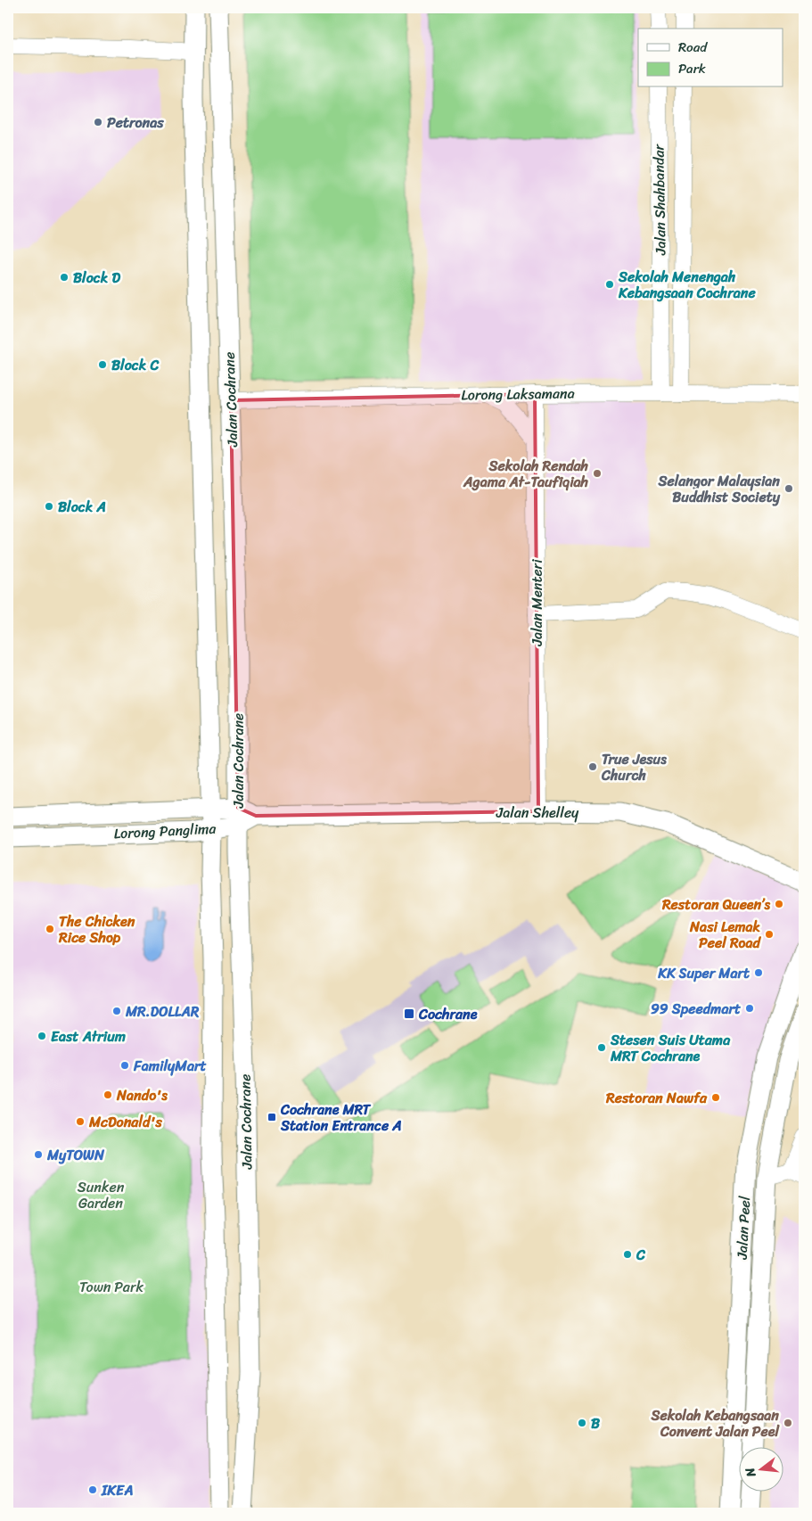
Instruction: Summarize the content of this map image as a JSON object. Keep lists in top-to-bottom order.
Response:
{
  "streets": {
    "street": [
      "Jalan Shahbandar",
      "Lorong Laksamana",
      "Jalan Cochrane",
      "Jalan Menteri",
      "Jalan Shelley",
      "Lorong Panglima",
      "Jalan Peel"
    ]
  },
  "crossings": [
    ["Jalan Shahbandar", "Lorong Laksamana"],
    ["Lorong Laksamana", "Jalan Cochrane"],
    ["Lorong Laksamana", "Jalan Menteri"],
    ["Jalan Cochrane", "Lorong Panglima"],
    ["Jalan Menteri", "Jalan Shelley"],
    ["Jalan Shelley", "Lorong Panglima"]
  ],
  "parks": ["Sunken Garden", "Town Park"],
  "places": {
    "other": [
      "Petronas",
      "Block D",
      "Sekolah Menengah Kebangsaan Cochrane",
      "Block C",
      "Sekolah Rendah Agama At-Taufiqiah",
      "Selangor Malaysian Buddhist Society",
      "Block A",
      "True Jesus Church",
      "Restoran Queen’s",
      "The Chicken Rice Shop",
      "Nasi Lemak Peel Road",
      "KK Super Mart",
      "99 Speedmart",
      "MR.DOLLAR",
      "East Atrium",
      "Stesen Suis Utama MRT Cochrane",
      "FamilyMart",
      "Nando's",
      "Restoran Nawfa",
      "McDonald's",
      "MyTOWN",
      "C",
      "B",
      "Sekolah Kebangsaan Convent Jalan Peel",
      "IKEA"
    ],
    "transit": ["Cochrane", "Cochrane MRT Station Entrance A"]
  },
  "legend": ["Road", "Park"],
  "north": "left"
}
